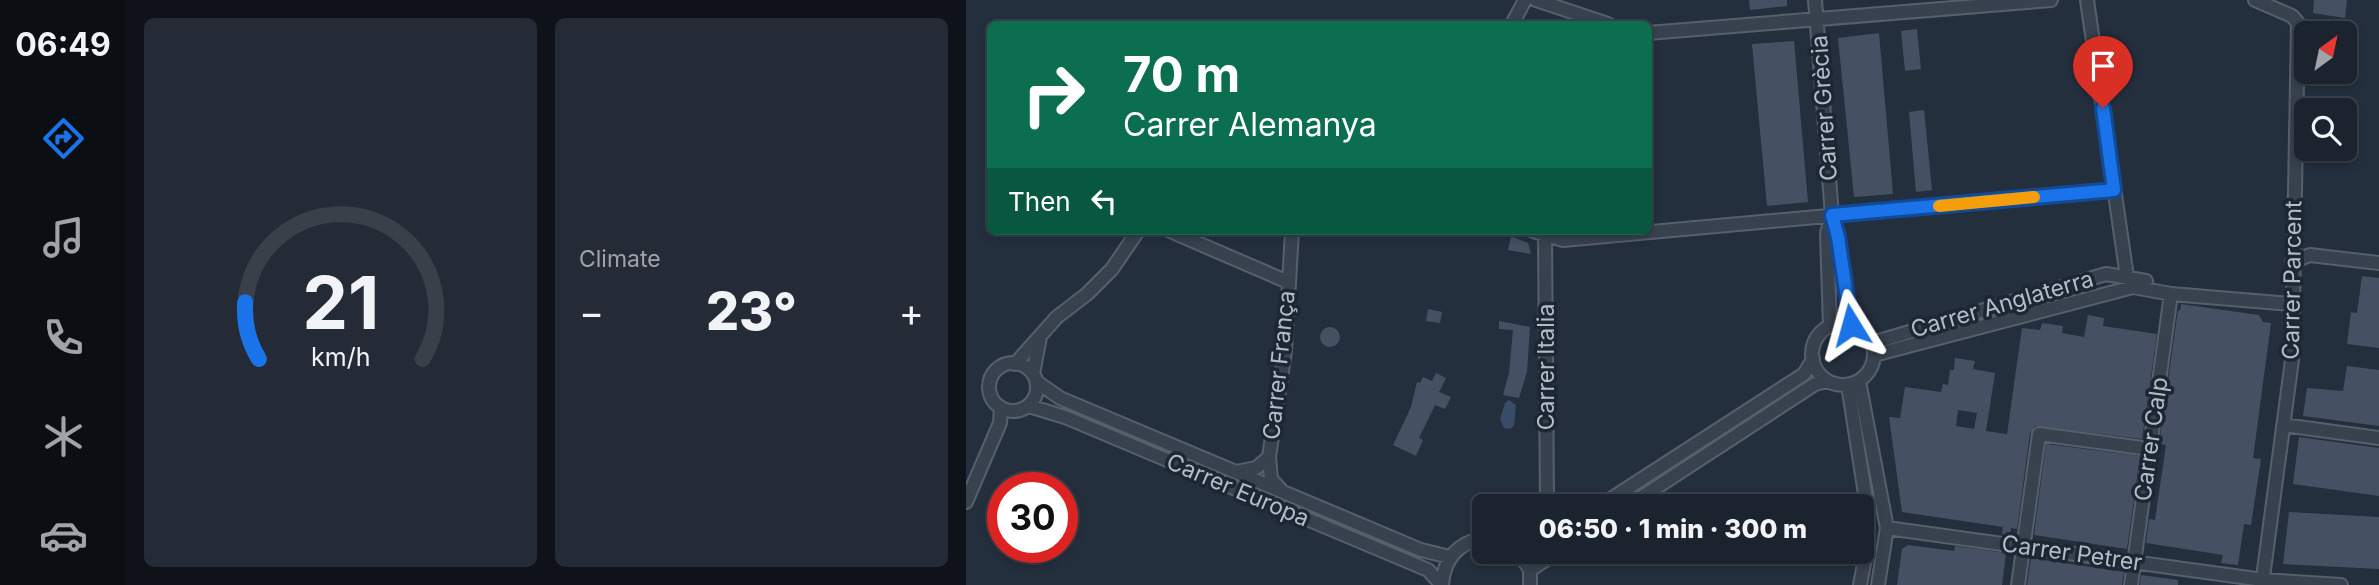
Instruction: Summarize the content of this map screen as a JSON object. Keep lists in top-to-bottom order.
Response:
{
  "streets": {
    "street": [
      "Carrer Grècia",
      "Carrer Parcent",
      "Carrer Anglaterra",
      "Carrer França",
      "Carrer Italia",
      "Carrer Calp",
      "Carrer Europa",
      "Carrer Petrer"
    ]
  },
  "crossings": [
    ["Carrer Grècia", "Carrer Anglaterra"],
    ["Carrer Parcent", "Carrer Petrer"],
    ["Carrer Anglaterra", "Carrer Calp"],
    ["Carrer Calp", "Carrer Petrer"]
  ],
  "north": "top right",
  "page": {
    "tabs": "06:49",
    "tile": "Climate",
    "turn": ["70 m", "Carrer Alemanya"],
    "then": "Then",
    "heat": ["−", "23°", "+"],
    "limit": "30",
    "trip": "06:50 · 1 min · 300 m",
    "gauge": ["21", "km/h"]
  }
}
